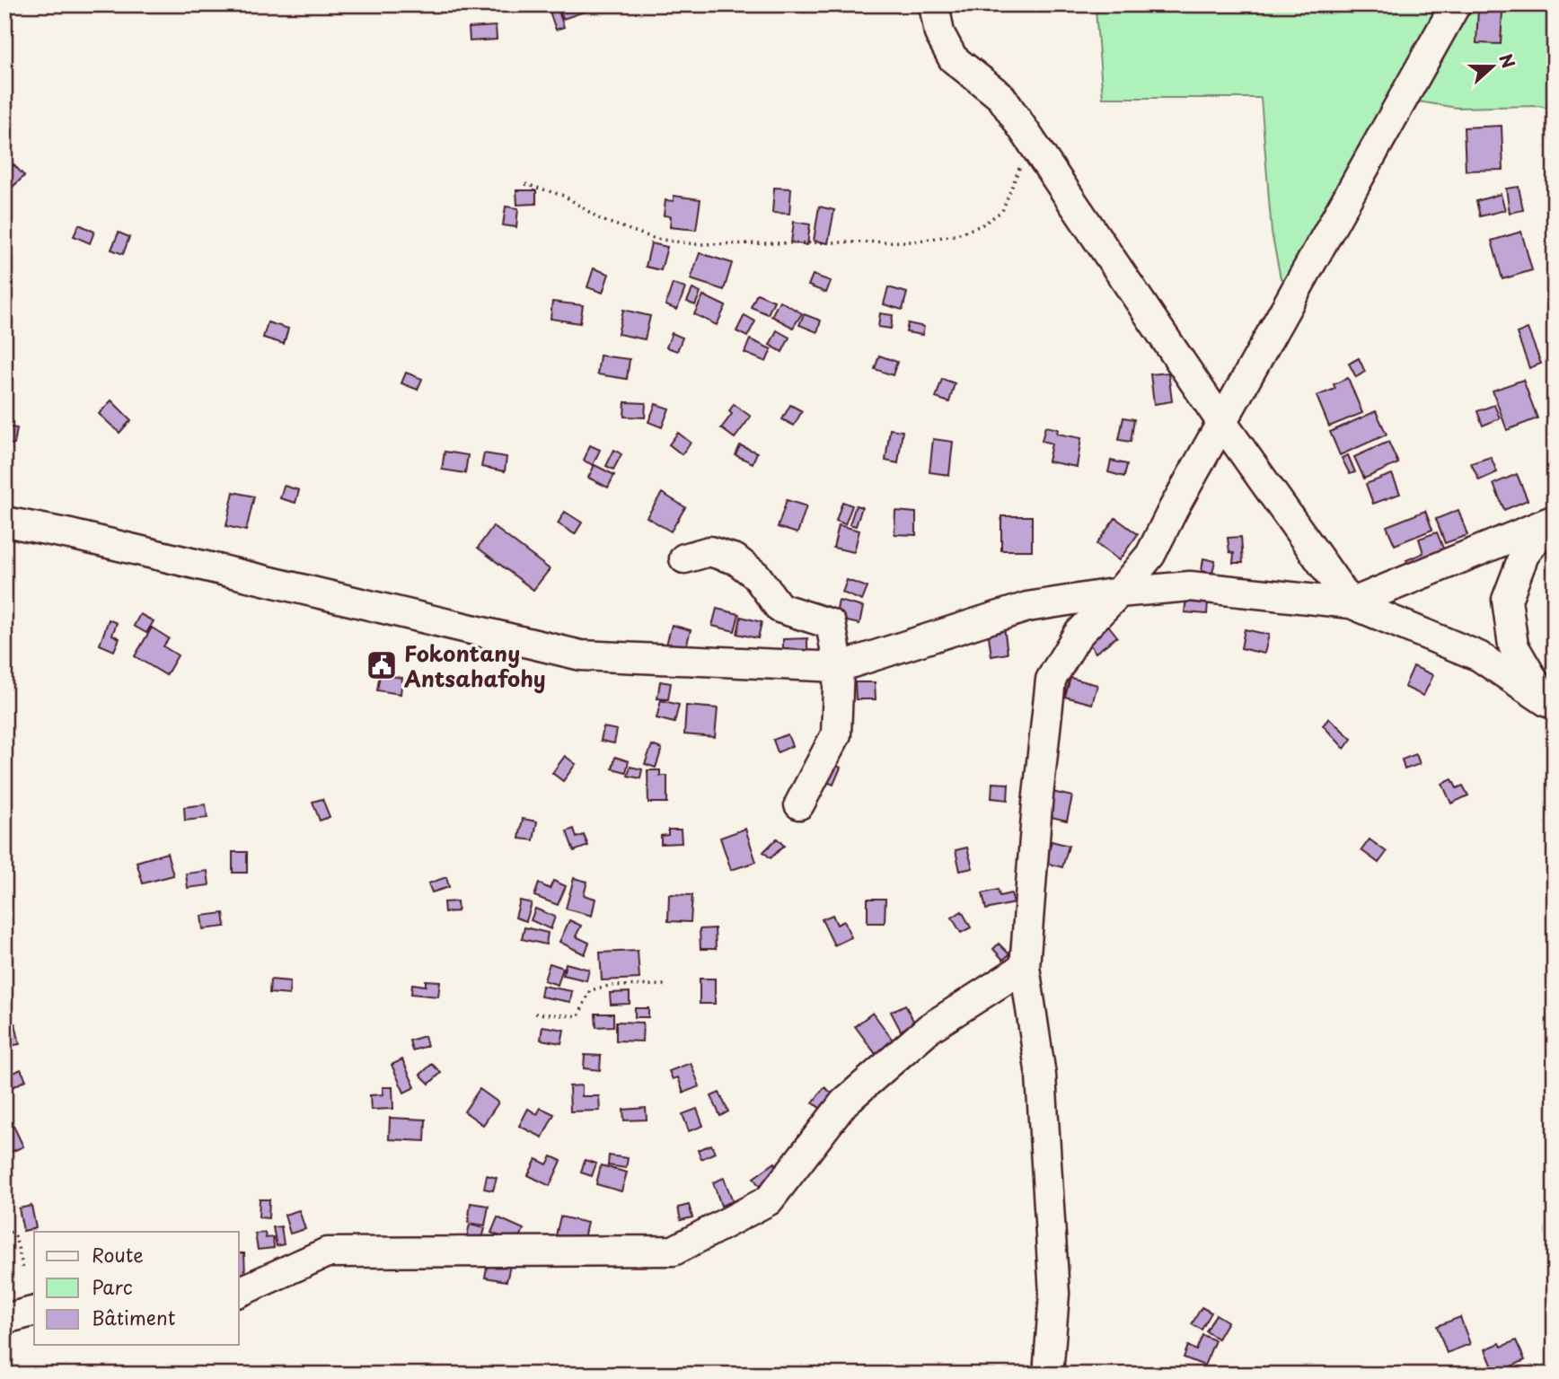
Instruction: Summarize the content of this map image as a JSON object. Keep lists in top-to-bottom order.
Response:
{
  "places": {
    "public building": ["Fokontany Antsahafohy"]
  },
  "legend": ["Route", "Parc", "Bâtiment"],
  "north": "right"
}
